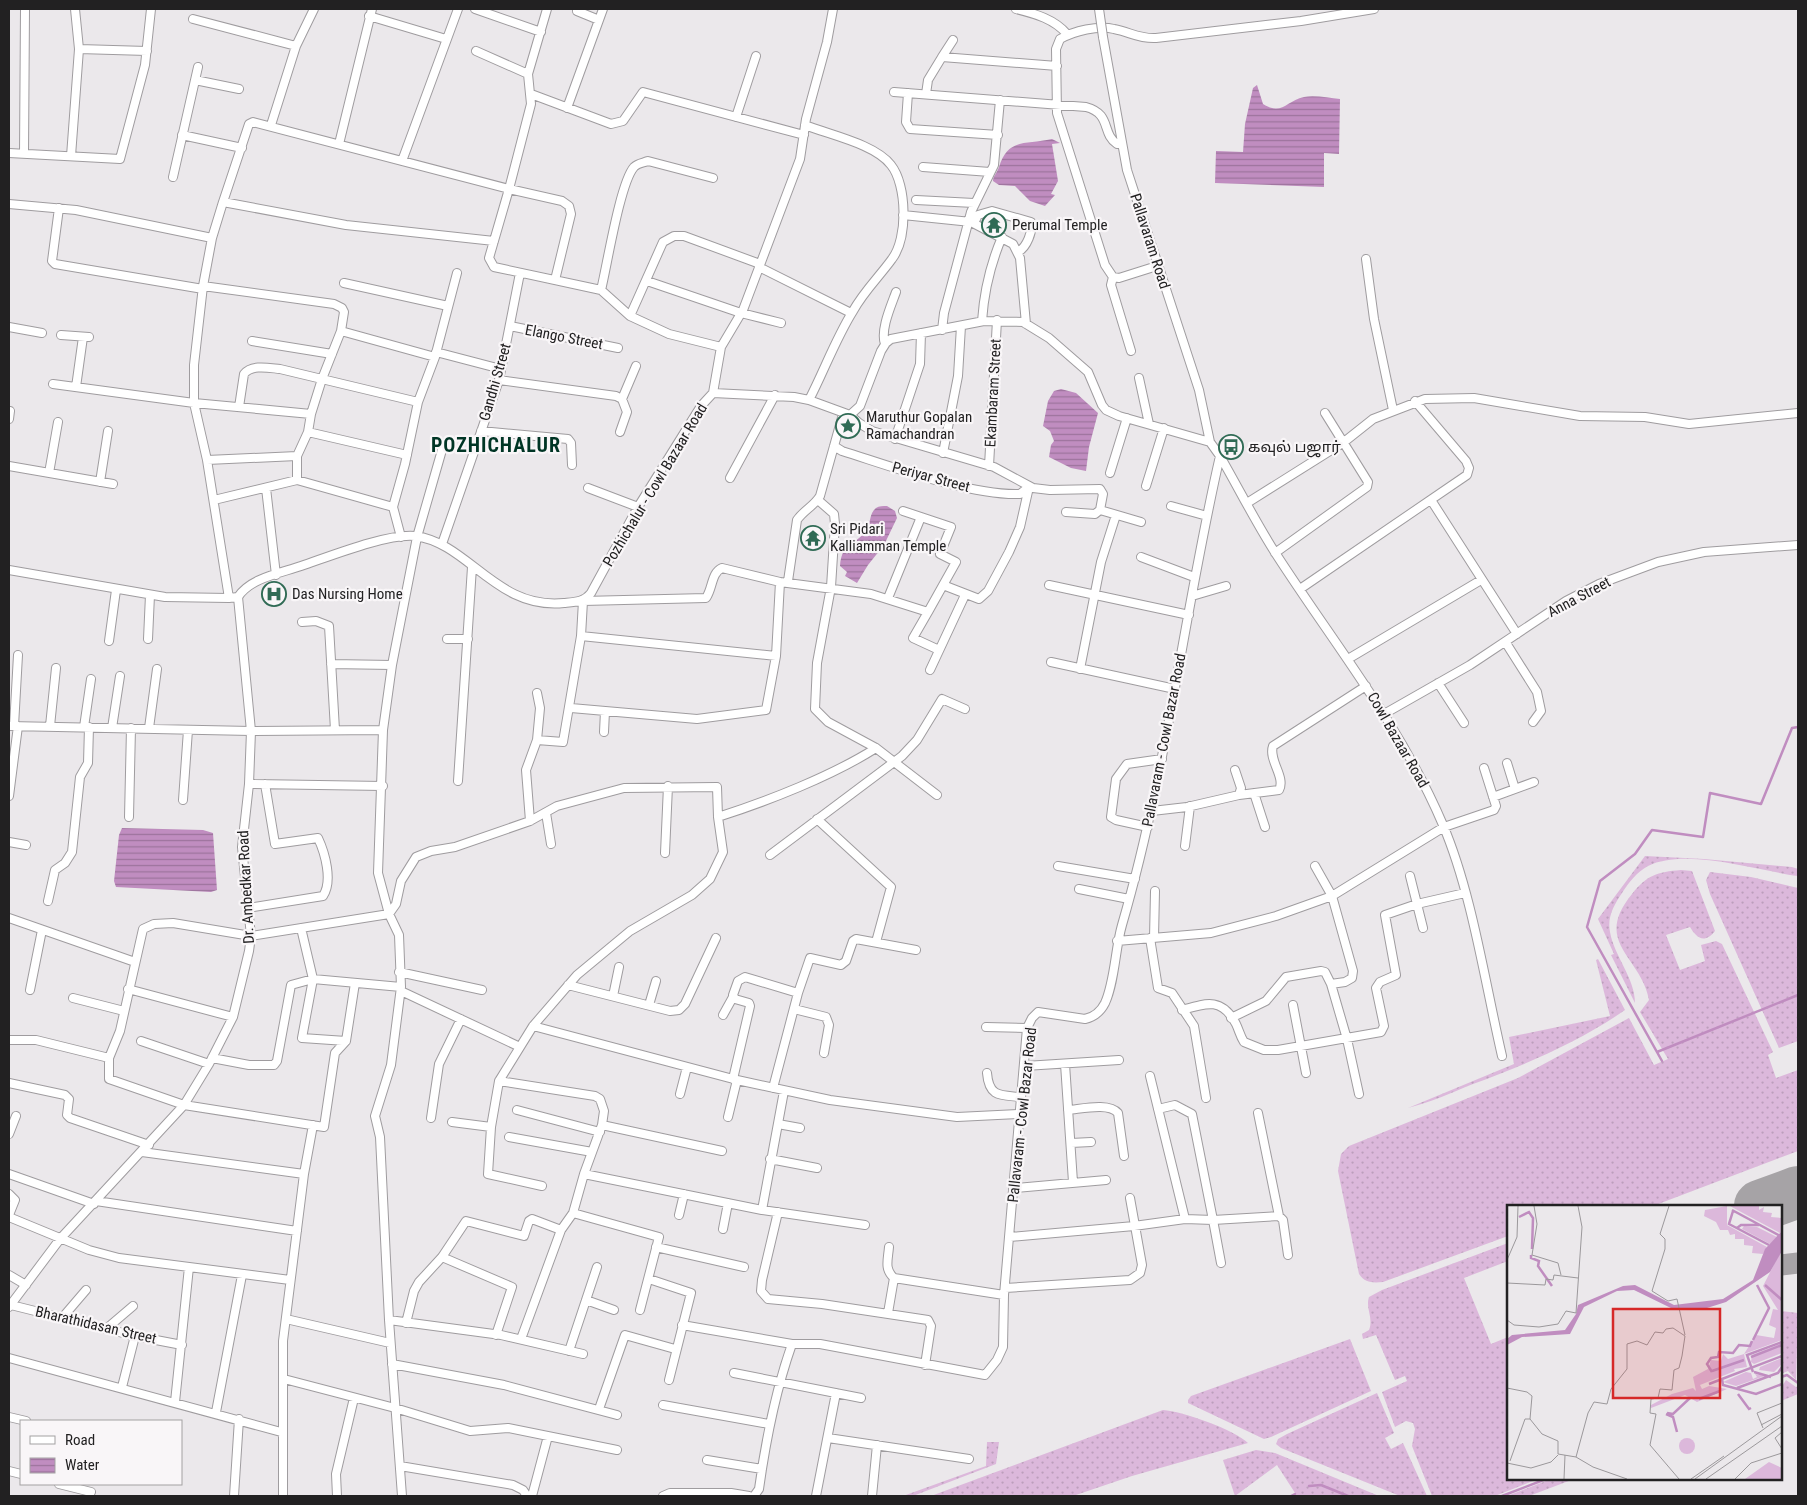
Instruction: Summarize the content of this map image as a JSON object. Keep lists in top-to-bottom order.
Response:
{
  "streets": {
    "street": [
      "Pallavaram Road",
      "Elango Street",
      "Gandhi Street",
      "Ekambaram Street",
      "Periyar Street",
      "Pozhichalur - Cowl Bazaar Road",
      "Anna Street",
      "Pallavaram - Cowl Bazar Road",
      "Cowl Bazaar Road",
      "Dr. Ambedkar Road",
      "Bharathidasan Street"
    ]
  },
  "crossings": [
    ["Elango Street", "Gandhi Street"],
    ["Ekambaram Street", "Pozhichalur - Cowl Bazaar Road"],
    ["Periyar Street", "Pozhichalur - Cowl Bazaar Road"],
    ["Anna Street", "Cowl Bazaar Road"],
    ["Pallavaram - Cowl Bazar Road", "Cowl Bazaar Road"],
    ["Dr. Ambedkar Road", "Bharathidasan Street"]
  ],
  "districts": ["POZHICHALUR"],
  "places": {
    "temple": ["Perumal Temple", "Sri Pidari Kalliamman Temple"],
    "place": ["Maruthur Gopalan Ramachandran"],
    "bus stop": ["கவுல் பஜார்"],
    "hospital": ["Das Nursing Home"]
  },
  "legend": ["Road", "Water"]
}
